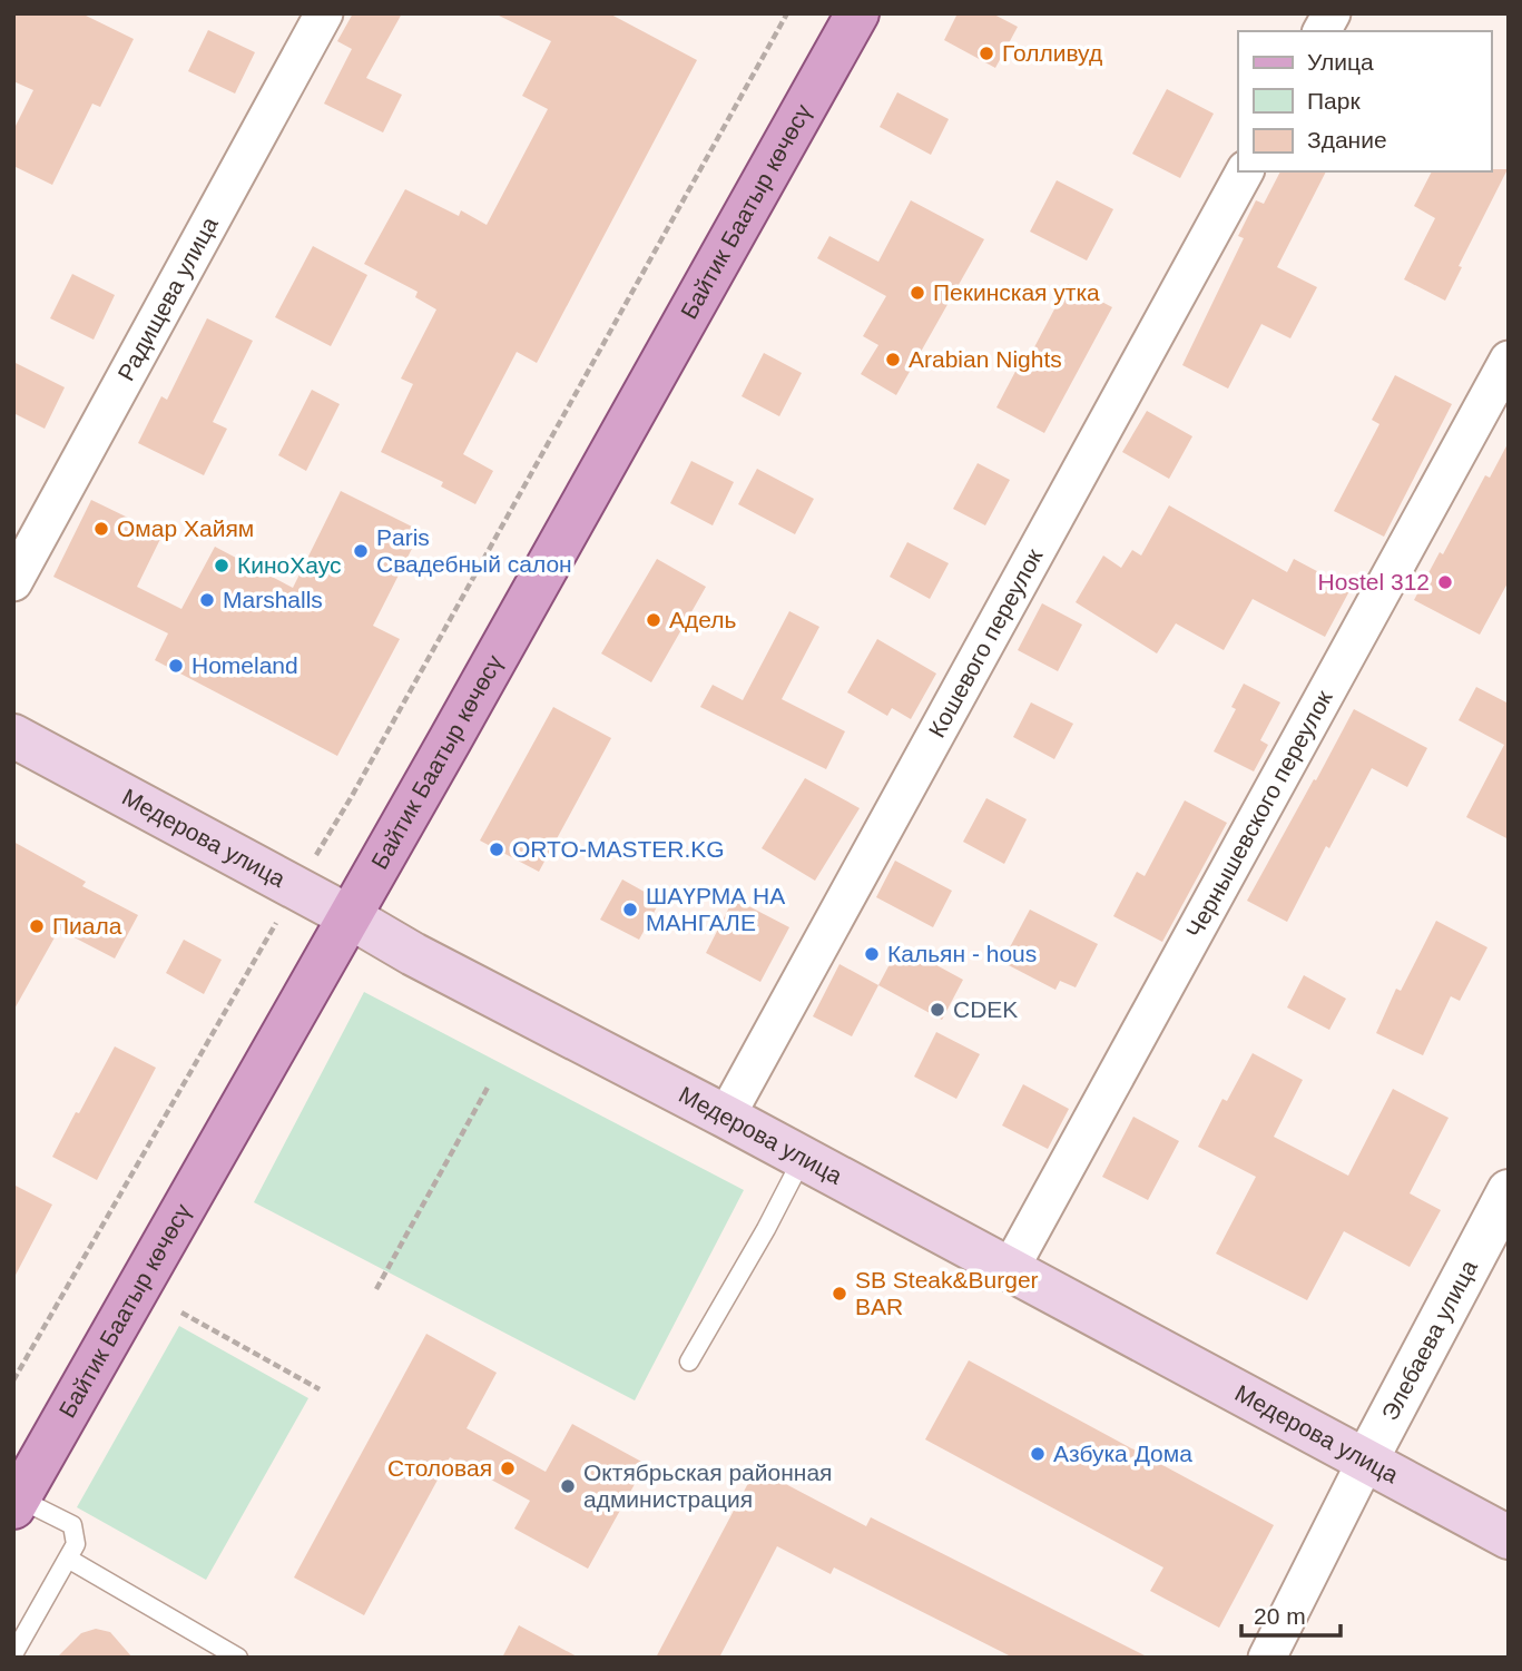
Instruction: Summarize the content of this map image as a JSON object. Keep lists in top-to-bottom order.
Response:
{
  "streets": {
    "main road": ["Байтик Баатыр көчөсү", "Медерова улица"],
    "street": [
      "Радищева улица",
      "Кошевого переулок",
      "Чернышевского переулок",
      "Элебаева улица"
    ]
  },
  "crossings": [
    ["Байтик Баатыр көчөсү", "Медерова улица"],
    ["Кошевого переулок", "Медерова улица"],
    ["Чернышевского переулок", "Медерова улица"],
    ["Медерова улица", "Элебаева улица"]
  ],
  "places": [
    "Голливуд",
    "Пекинская утка",
    "Arabian Nights",
    "Омар Хайям",
    "Paris Свадебный салон",
    "КиноХаус",
    "Hostel 312",
    "Marshalls",
    "Адель",
    "Homeland",
    "ORTO-MASTER.KG",
    "ШАҮРМА НА МАНГАЛЕ",
    "Пиала",
    "Кальян - hous",
    "CDEK",
    "SB Steak&Burger BAR",
    "Азбука Дома",
    "Столовая",
    "Октябрьская районная администрация"
  ],
  "legend": ["Улица", "Парк", "Здание"],
  "scale_bar": "20 m"
}
